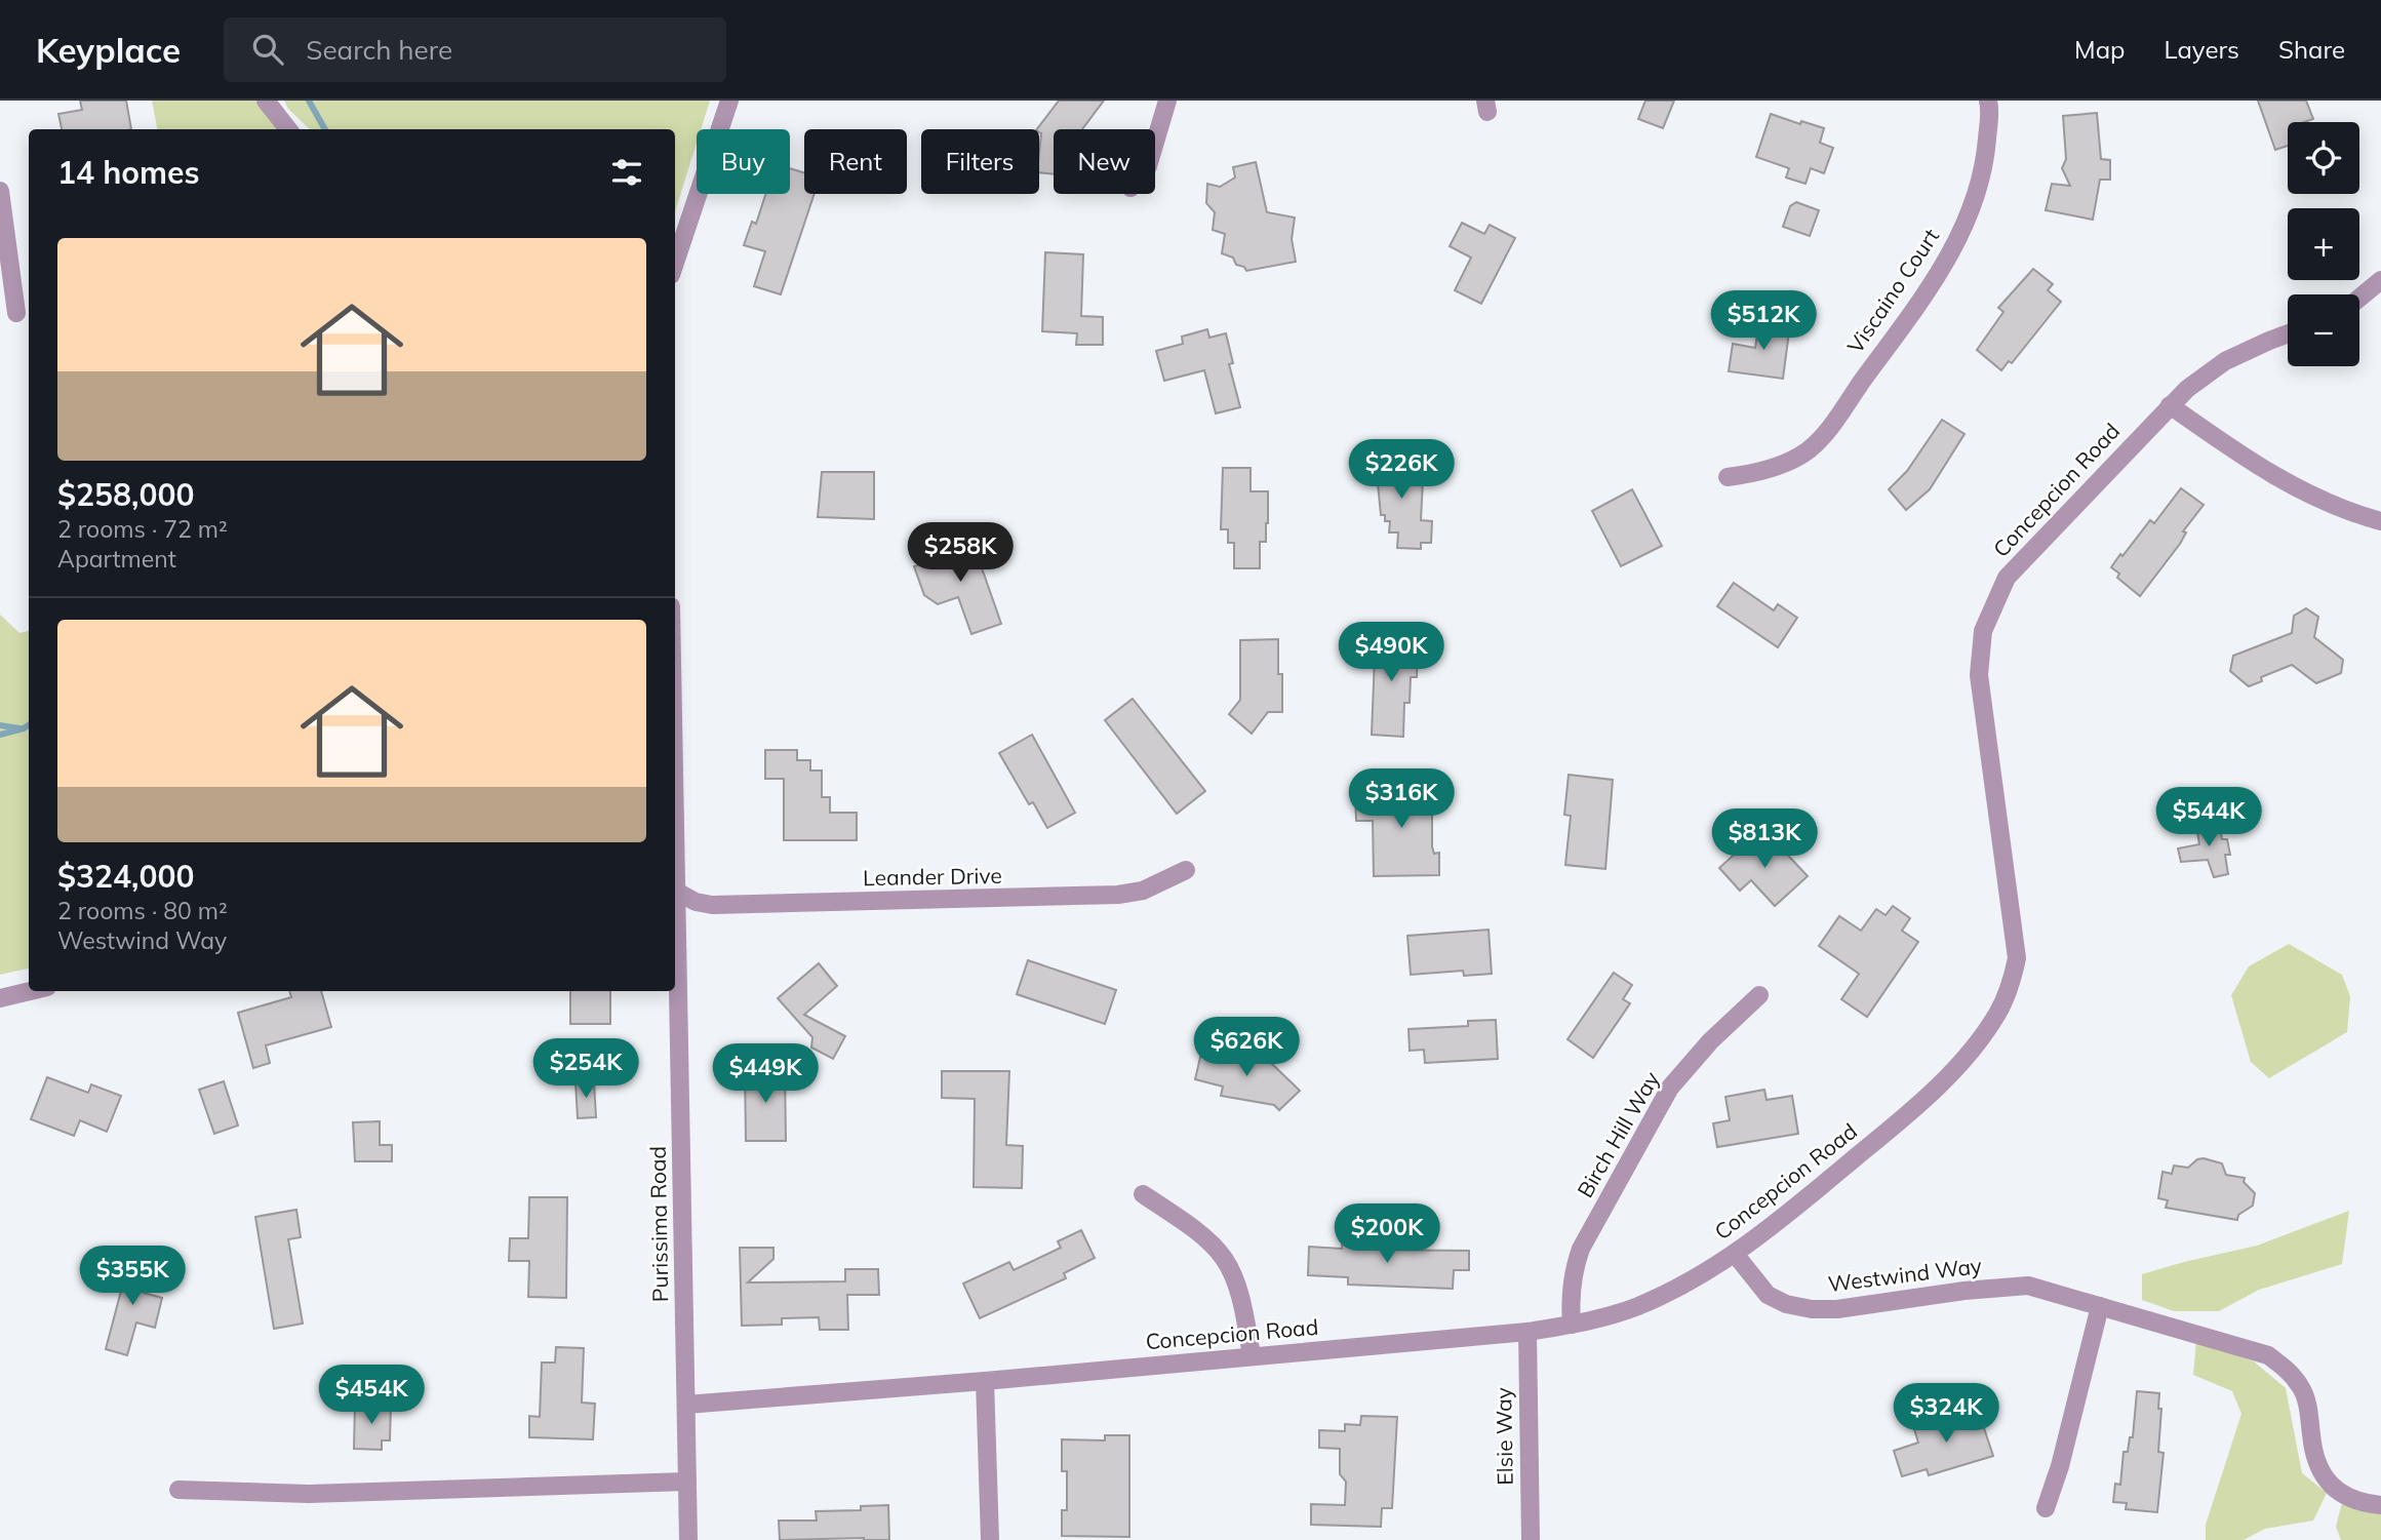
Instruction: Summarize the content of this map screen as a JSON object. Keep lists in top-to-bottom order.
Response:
{
  "streets": {
    "street": [
      "Viscaino Court",
      "Concepcion Road",
      "Leander Drive",
      "Birch Hill Way",
      "Purissima Road",
      "Westwind Way",
      "Elsie Way"
    ]
  },
  "crossings": [
    ["Concepcion Road", "Birch Hill Way"],
    ["Concepcion Road", "Purissima Road"],
    ["Concepcion Road", "Westwind Way"],
    ["Concepcion Road", "Elsie Way"]
  ],
  "page": {
    "header": "Keyplace",
    "search": "Search here",
    "nav": ["Map", "Layers", "Share"],
    "map_buttons": ["+", "−"],
    "chip": [
      "Buy",
      "Rent",
      "Filters",
      "New"
    ],
    "heading": "14 homes",
    "list": [
      {
        "name": "$258,000",
        "note": "2 rooms · 72 m² · Apartment"
      },
      {
        "name": "$324,000",
        "note": "2 rooms · 80 m² · Westwind Way"
      }
    ],
    "price": [
      "$512K",
      "$226K",
      "$258K",
      "$490K",
      "$316K",
      "$544K",
      "$813K",
      "$626K",
      "$254K",
      "$449K",
      "$200K",
      "$355K",
      "$454K",
      "$324K"
    ]
  }
}
